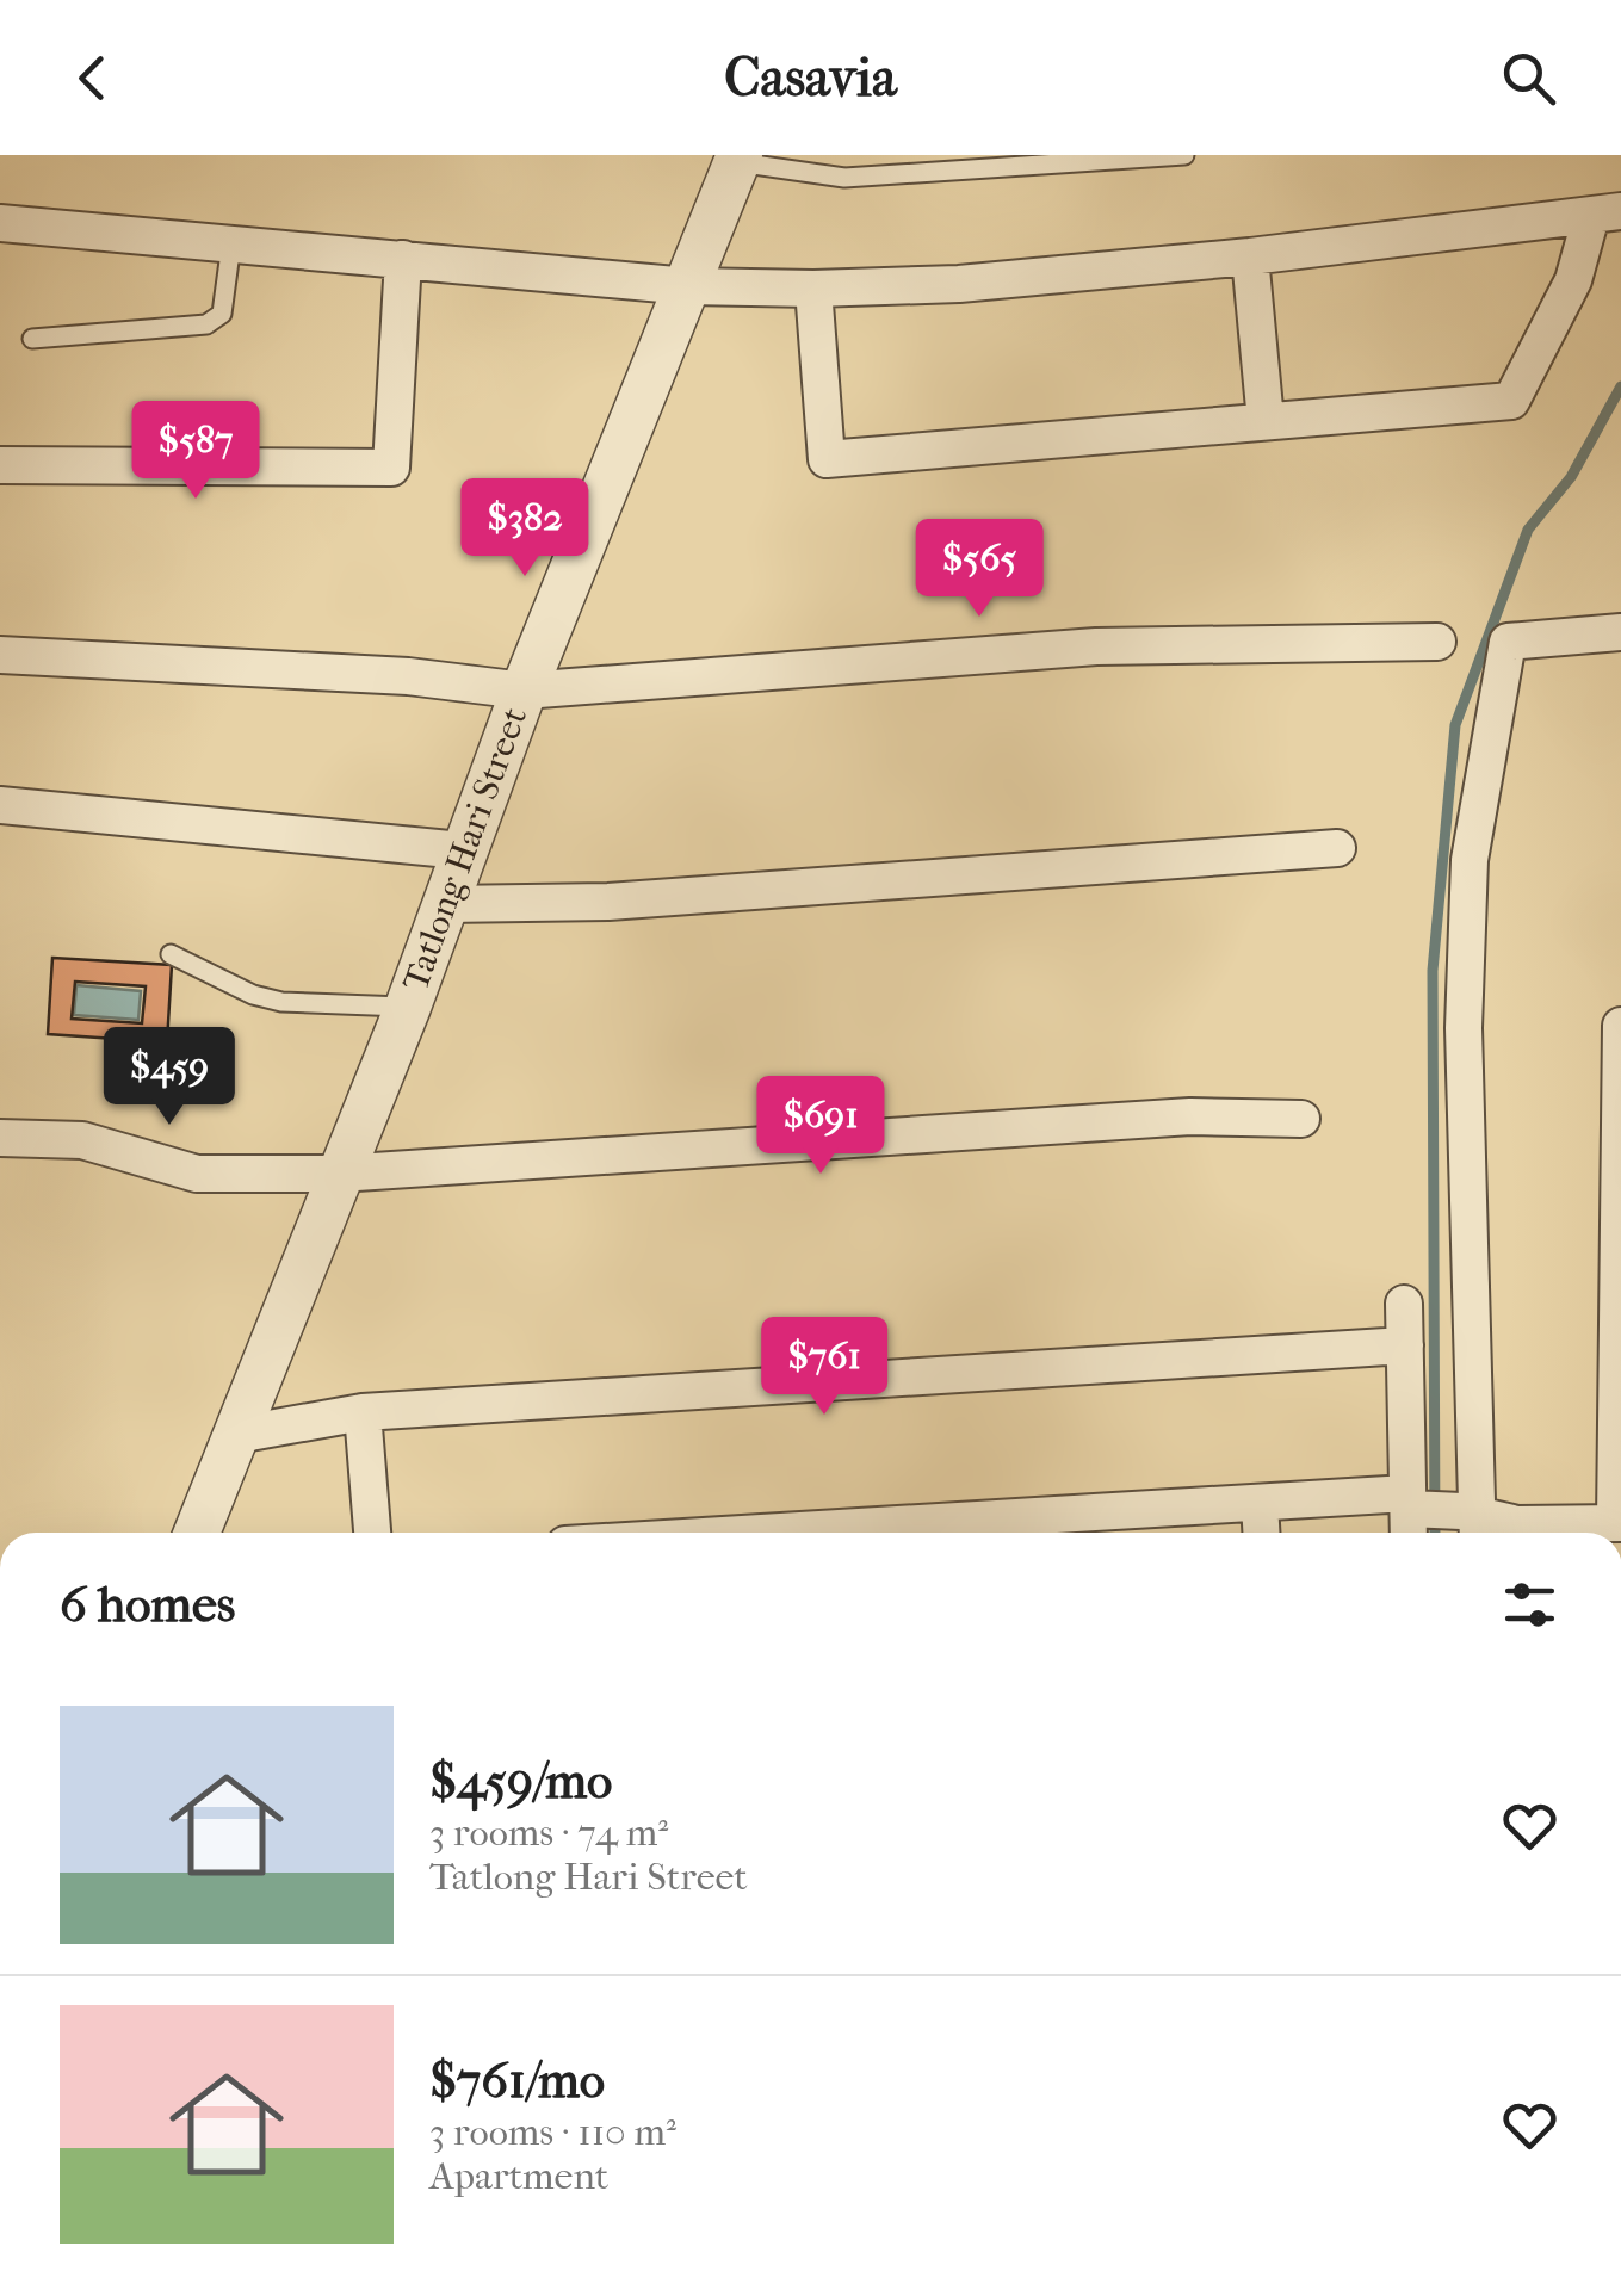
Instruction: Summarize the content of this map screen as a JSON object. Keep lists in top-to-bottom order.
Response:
{
  "streets": {
    "street": ["Tatlong Hari Street"]
  },
  "page": {
    "header": "Casavia",
    "price": [
      "$587",
      "$382",
      "$565",
      "$459",
      "$691",
      "$761"
    ],
    "heading": "6 homes",
    "list": [
      {
        "name": "$459/mo",
        "note": "3 rooms · 74 m² · Tatlong Hari Street"
      },
      {
        "name": "$761/mo",
        "note": "3 rooms · 110 m² · Apartment"
      }
    ]
  }
}
